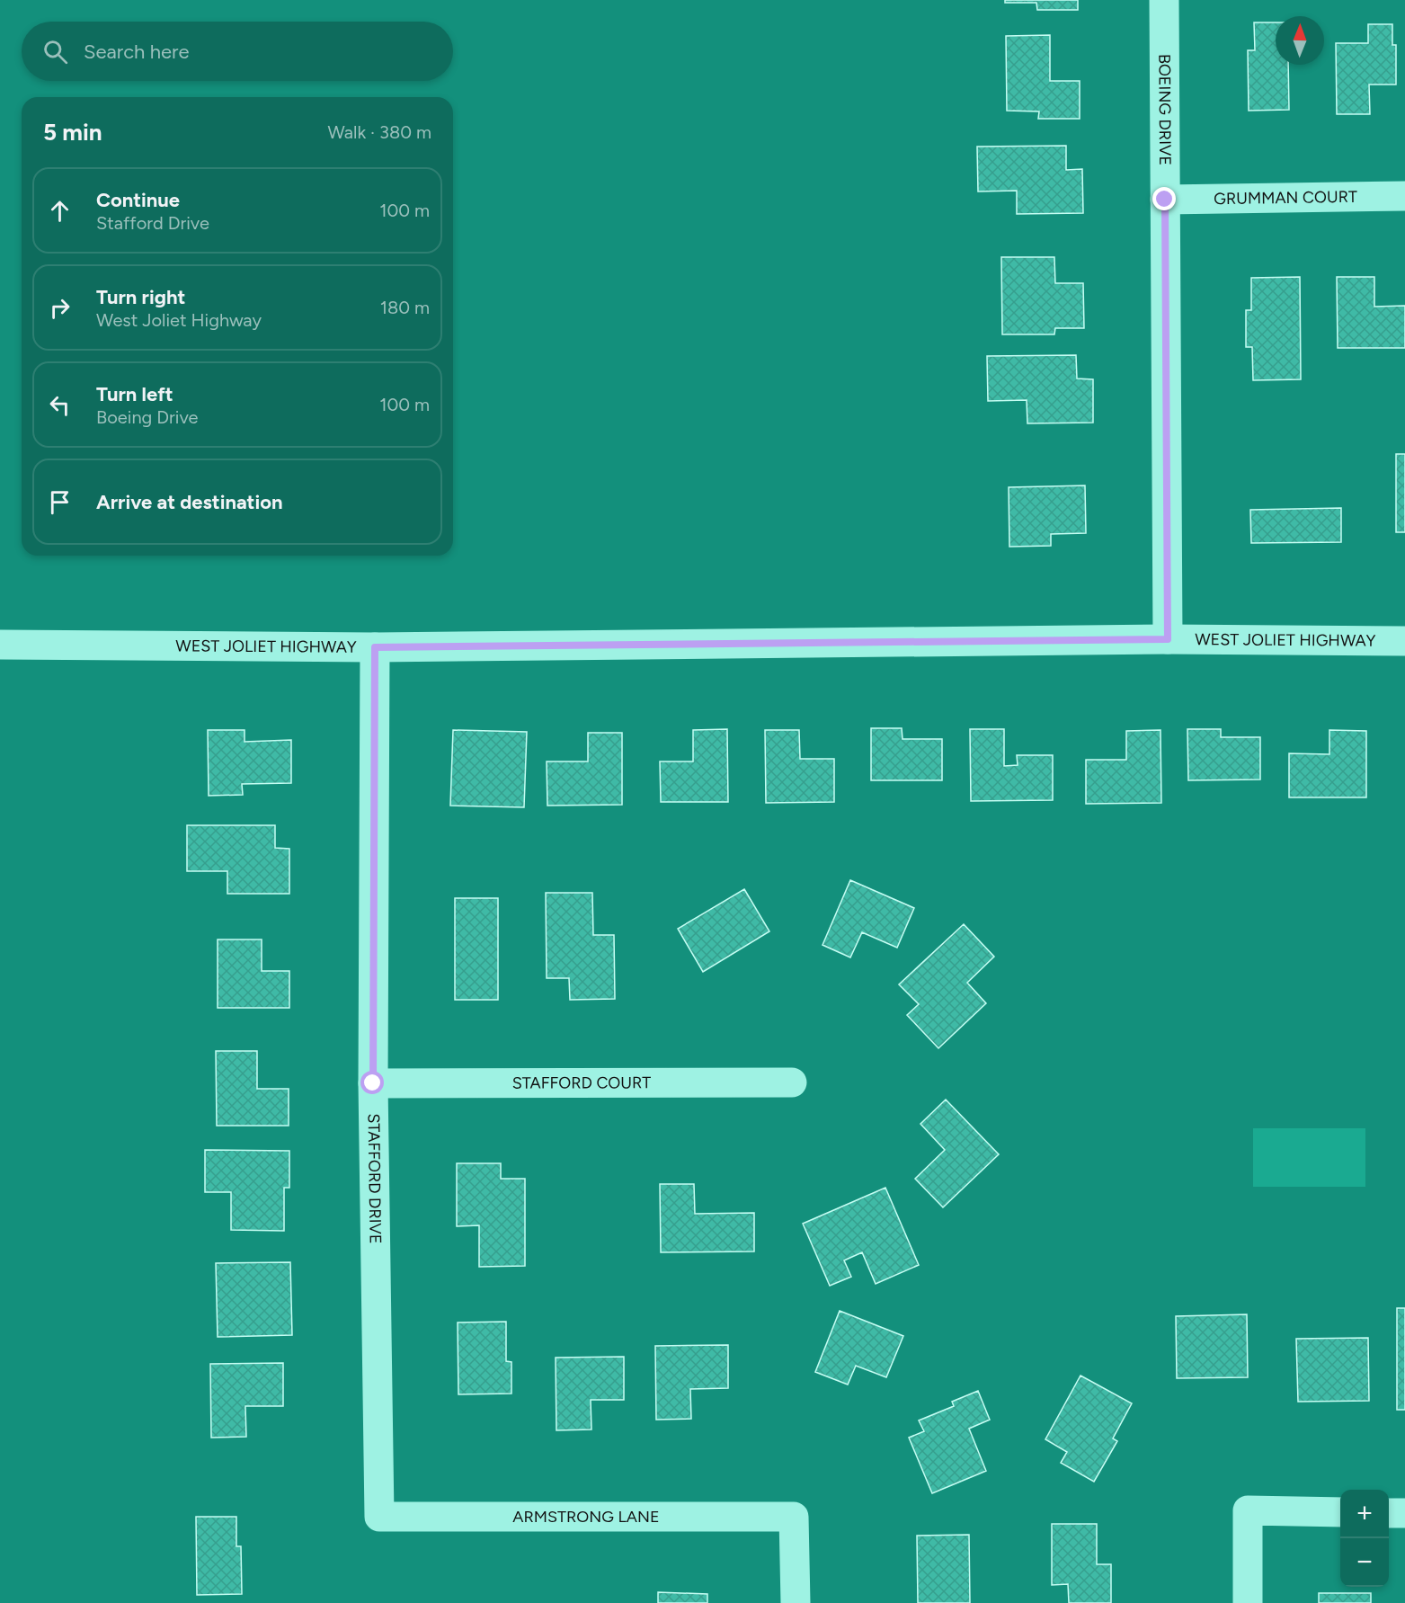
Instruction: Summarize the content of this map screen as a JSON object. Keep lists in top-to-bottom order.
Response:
{
  "streets": {
    "street": [
      "BOEING DRIVE",
      "GRUMMAN COURT",
      "WEST JOLIET HIGHWAY",
      "STAFFORD COURT",
      "STAFFORD DRIVE",
      "ARMSTRONG LANE"
    ]
  },
  "crossings": [
    ["BOEING DRIVE", "GRUMMAN COURT"],
    ["BOEING DRIVE", "WEST JOLIET HIGHWAY"],
    ["WEST JOLIET HIGHWAY", "STAFFORD DRIVE"],
    ["STAFFORD COURT", "STAFFORD DRIVE"],
    ["STAFFORD DRIVE", "ARMSTRONG LANE"]
  ],
  "north": "top",
  "page": {
    "search": "Search here",
    "heading": ["5 min", "Walk · 380 m"],
    "list": [
      ["Continue", "Stafford Drive", "100 m"],
      ["Turn right", "West Joliet Highway", "180 m"],
      ["Turn left", "Boeing Drive", "100 m"],
      "Arrive at destination"
    ],
    "map_buttons": ["+", "−"]
  }
}
